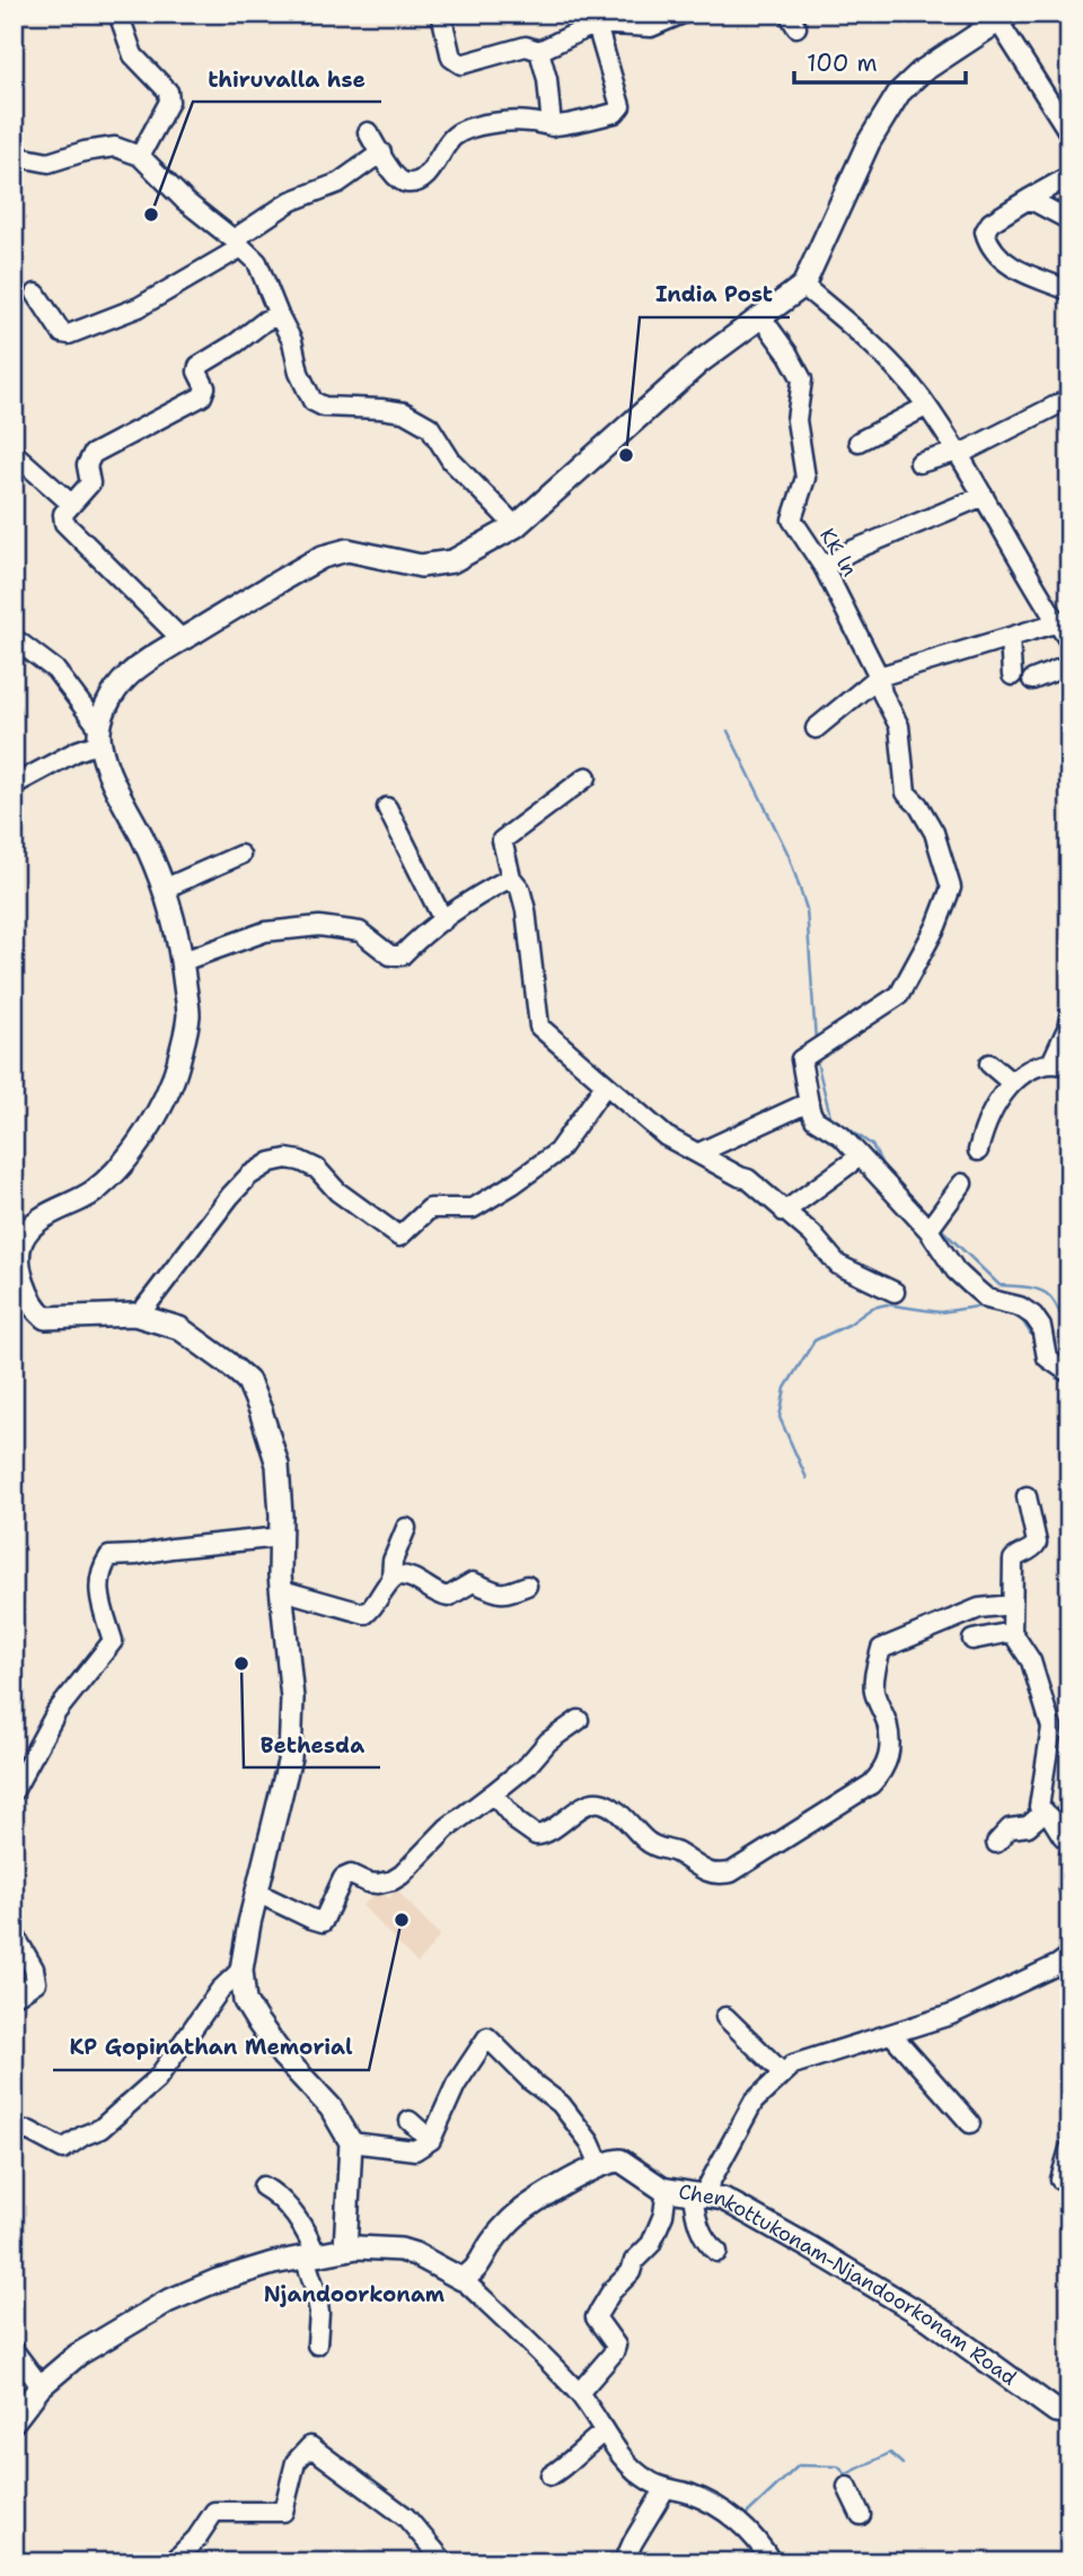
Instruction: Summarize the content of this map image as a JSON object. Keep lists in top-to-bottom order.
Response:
{
  "streets": {
    "main road": ["Chenkottukonam-Njandoorkonam Road"],
    "street": ["KK ln"]
  },
  "districts": ["Njandoorkonam"],
  "places": [
    "thiruvalla hse",
    "India Post",
    "Bethesda",
    "KP Gopinathan Memorial"
  ],
  "scale_bar": "100 m"
}
